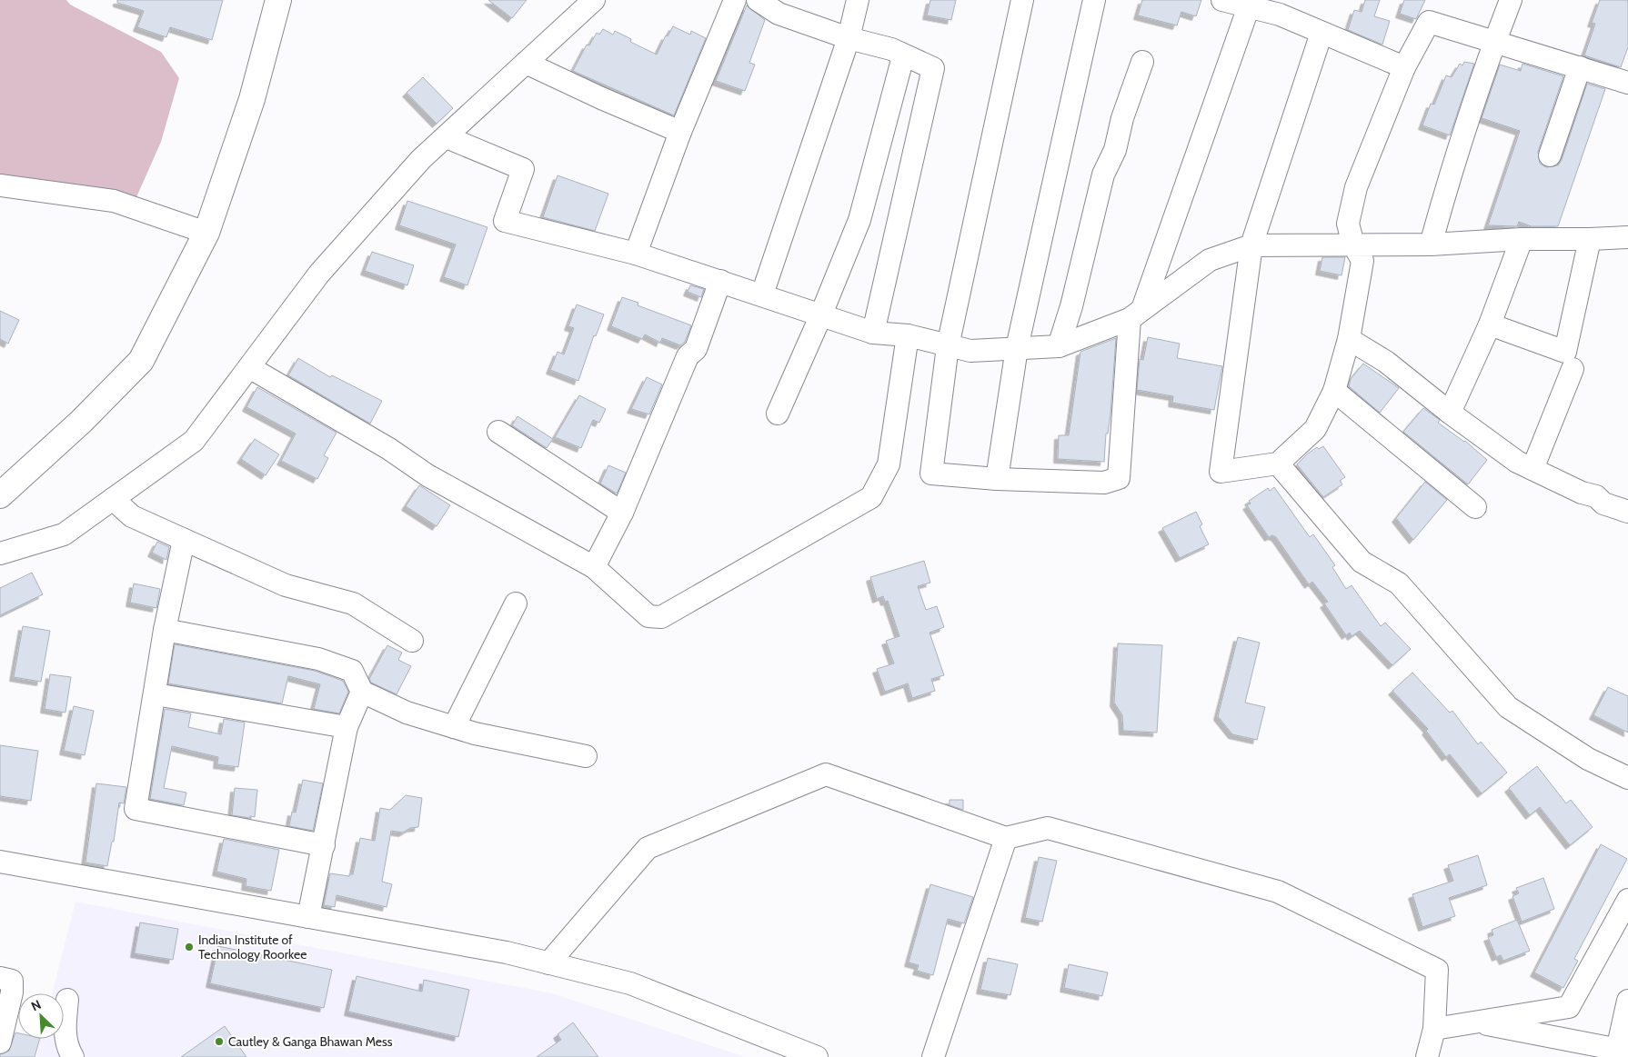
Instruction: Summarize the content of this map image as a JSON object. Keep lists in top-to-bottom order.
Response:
{
  "places": ["Indian Institute of Technology Roorkee", "Cautley & Ganga Bhawan Mess"],
  "north": "top left"
}
